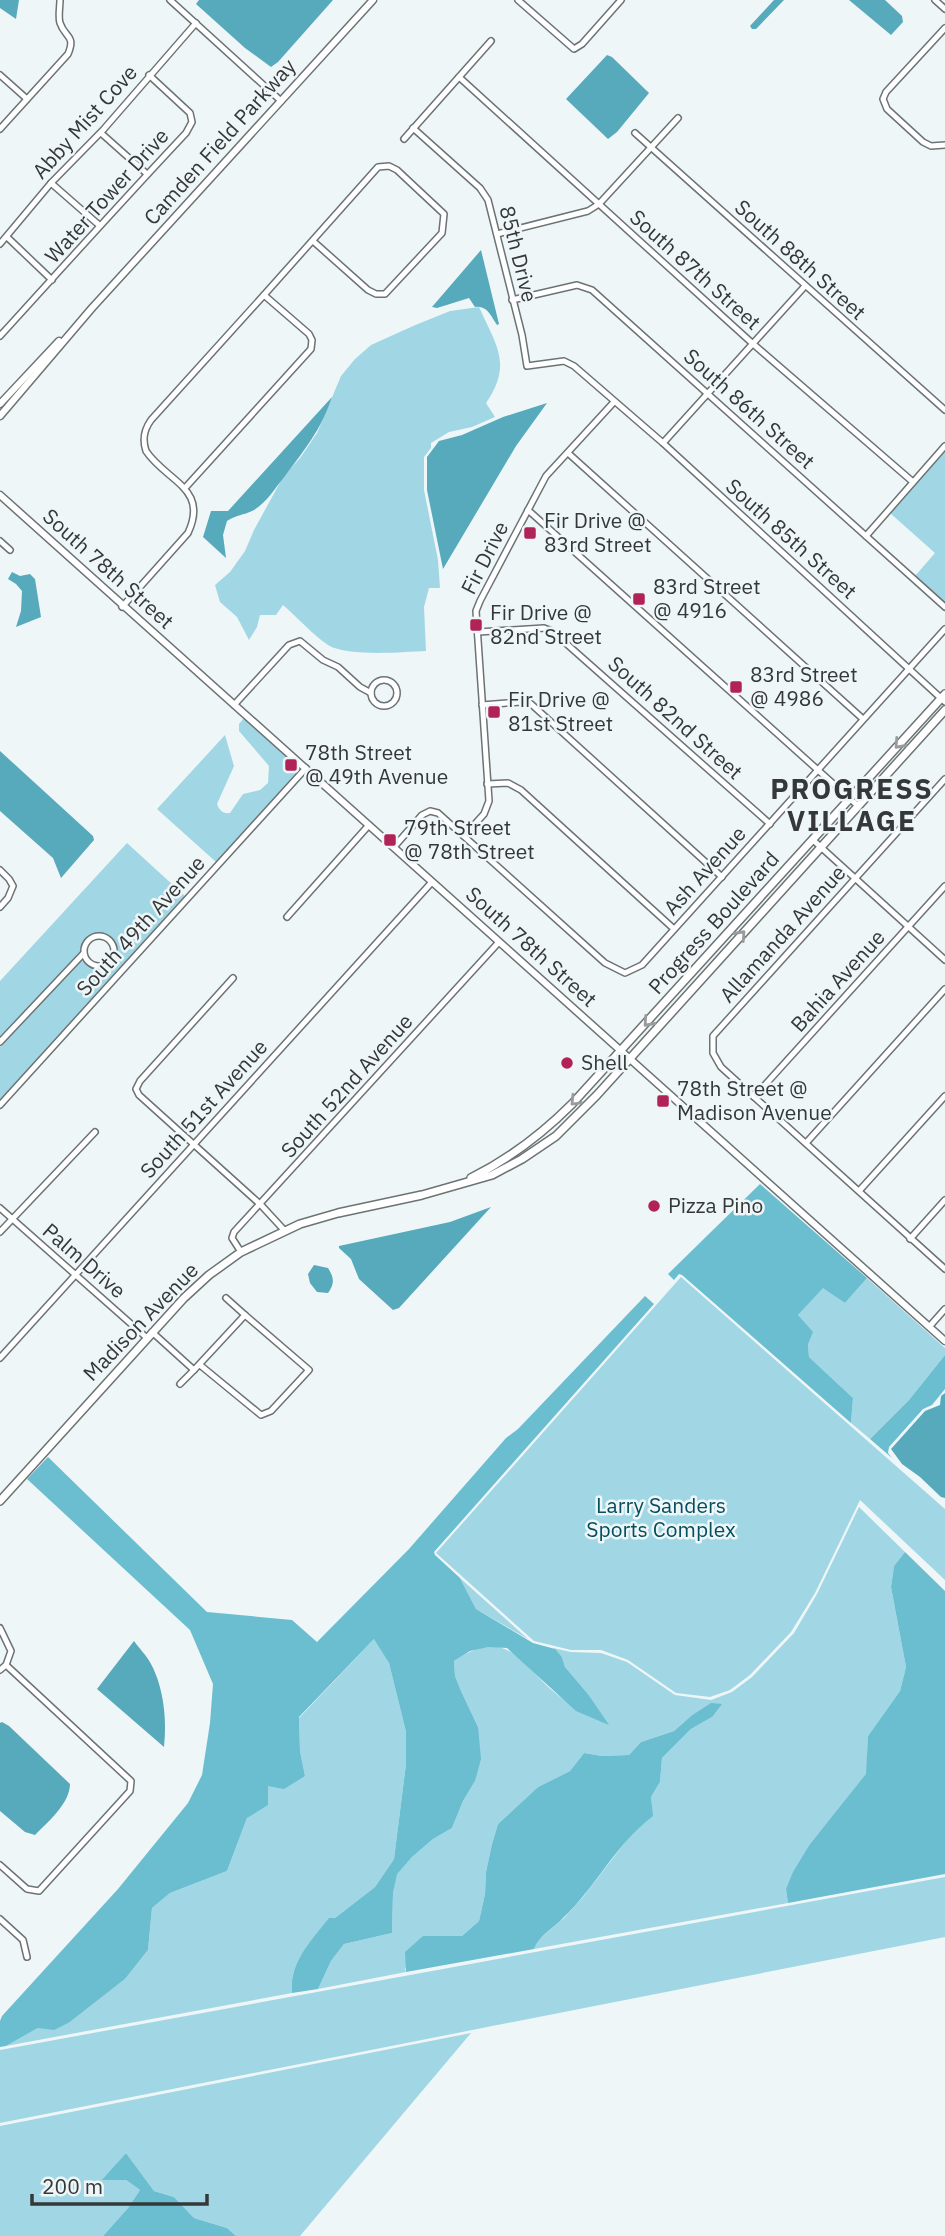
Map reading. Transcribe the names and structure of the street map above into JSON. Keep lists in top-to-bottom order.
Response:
{
  "streets": {
    "main road": ["Progress Boulevard", "Madison Avenue"],
    "street": [
      "Abby Mist Cove",
      "Camden Field Parkway",
      "Water Tower Drive",
      "85th Drive",
      "South 88th Street",
      "South 87th Street",
      "South 86th Street",
      "South 85th Street",
      "Fir Drive",
      "South 78th Street",
      "South 82nd Street",
      "Ash Avenue",
      "South 49th Avenue",
      "Allamanda Avenue",
      "Bahia Avenue",
      "South 52nd Avenue",
      "South 51st Avenue",
      "Palm Drive"
    ]
  },
  "crossings": [
    ["Abby Mist Cove", "Water Tower Drive"],
    ["85th Drive", "South 86th Street"],
    ["85th Drive", "South 85th Street"],
    ["85th Drive", "Fir Drive"],
    ["South 85th Street", "Fir Drive"],
    ["South 85th Street", "Ash Avenue"],
    ["South 85th Street", "Progress Boulevard"],
    ["Fir Drive", "South 82nd Street"],
    ["Fir Drive", "Ash Avenue"],
    ["South 78th Street", "Progress Boulevard"],
    ["South 78th Street", "South 49th Avenue"],
    ["South 78th Street", "South 52nd Avenue"],
    ["South 78th Street", "South 51st Avenue"],
    ["South 78th Street", "Madison Avenue"],
    ["South 82nd Street", "Ash Avenue"],
    ["Progress Boulevard", "Madison Avenue"],
    ["Allamanda Avenue", "Bahia Avenue"],
    ["South 52nd Avenue", "Madison Avenue"],
    ["South 51st Avenue", "Palm Drive"],
    ["Palm Drive", "Madison Avenue"]
  ],
  "districts": ["PROGRESS VILLAGE"],
  "parks": ["Larry Sanders Sports Complex"],
  "places": {
    "transit": [
      "Fir Drive @ 83rd Street",
      "83rd Street @ 4916",
      "Fir Drive @ 82nd Street",
      "83rd Street @ 4986",
      "Fir Drive @ 81st Street",
      "78th Street @ 49th Avenue",
      "79th Street @ 78th Street",
      "78th Street @ Madison Avenue"
    ],
    "other": ["Shell", "Pizza Pino"]
  },
  "scale_bar": "200 m"
}
